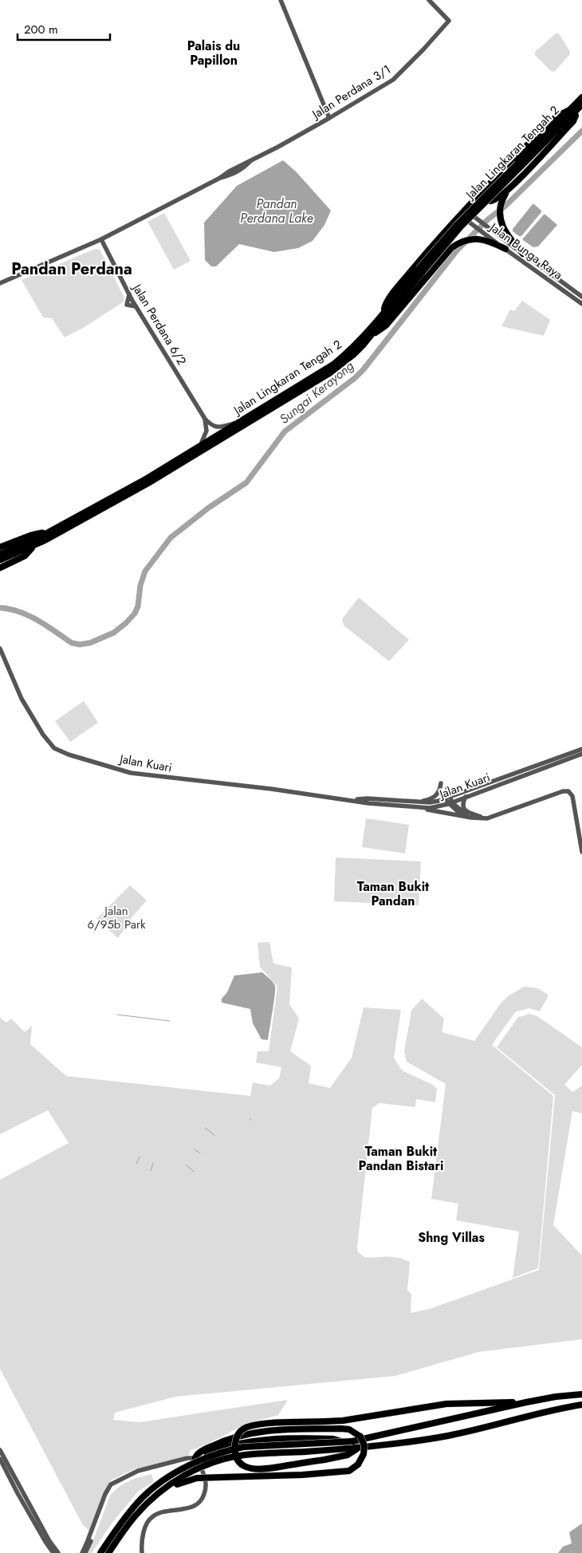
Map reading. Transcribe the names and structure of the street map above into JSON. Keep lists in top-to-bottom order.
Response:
{
  "streets": {
    "highway": ["Jalan Lingkaran Tengah 2"],
    "street": [
      "Jalan Perdana 3/1",
      "Jalan Bunga Raya",
      "Jalan Perdana 6/2",
      "Jalan Kuari"
    ]
  },
  "crossings": [
    ["Jalan Perdana 3/1", "Jalan Perdana 6/2"]
  ],
  "districts": [
    "Palais du Papillon",
    "Pandan Perdana",
    "Taman Bukit Pandan",
    "Taman Bukit Pandan Bistari",
    "Shng Villas"
  ],
  "water": ["Pandan Perdana Lake", "Sungai Kerayong"],
  "parks": ["Jalan 6/95b Park"],
  "scale_bar": "200 m"
}
